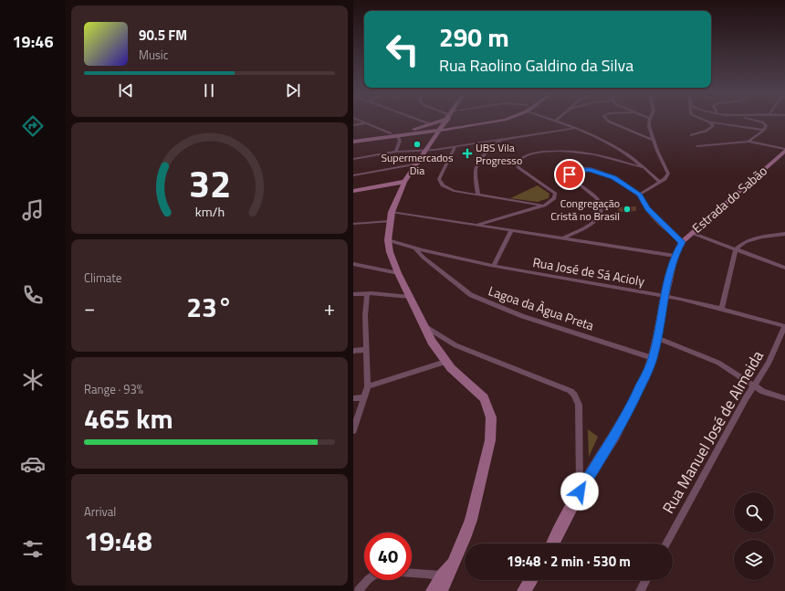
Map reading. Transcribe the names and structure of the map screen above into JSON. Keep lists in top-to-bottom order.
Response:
{
  "streets": {
    "main road": ["Estrada do Sabão"],
    "street": ["Rua José de Sá Acioly", "Lagoa da Àgua Preta", "Rua Manuel José de Almeida"]
  },
  "crossings": [
    ["Estrada do Sabão", "Rua José de Sá Acioly"],
    ["Estrada do Sabão", "Lagoa da Àgua Preta"],
    ["Rua José de Sá Acioly", "Lagoa da Àgua Preta"],
    ["Rua José de Sá Acioly", "Rua Manuel José de Almeida"]
  ],
  "places": {
    "other": ["Supermercados Dia", "Congregação Cristã no Brasil"],
    "health": ["UBS Vila Progresso"]
  },
  "page": {
    "tabs": "19:46",
    "turn": ["290 m", "Rua Raolino Galdino da Silva"],
    "song": ["90.5 FM", "Music"],
    "tile": [
      "Climate",
      ["Range · 93%", "465 km"],
      ["Arrival", "19:48"]
    ],
    "heat": ["−", "23°", "+"],
    "limit": "40",
    "trip": "19:48 · 2 min · 530 m",
    "gauge": ["32", "km/h"]
  }
}
